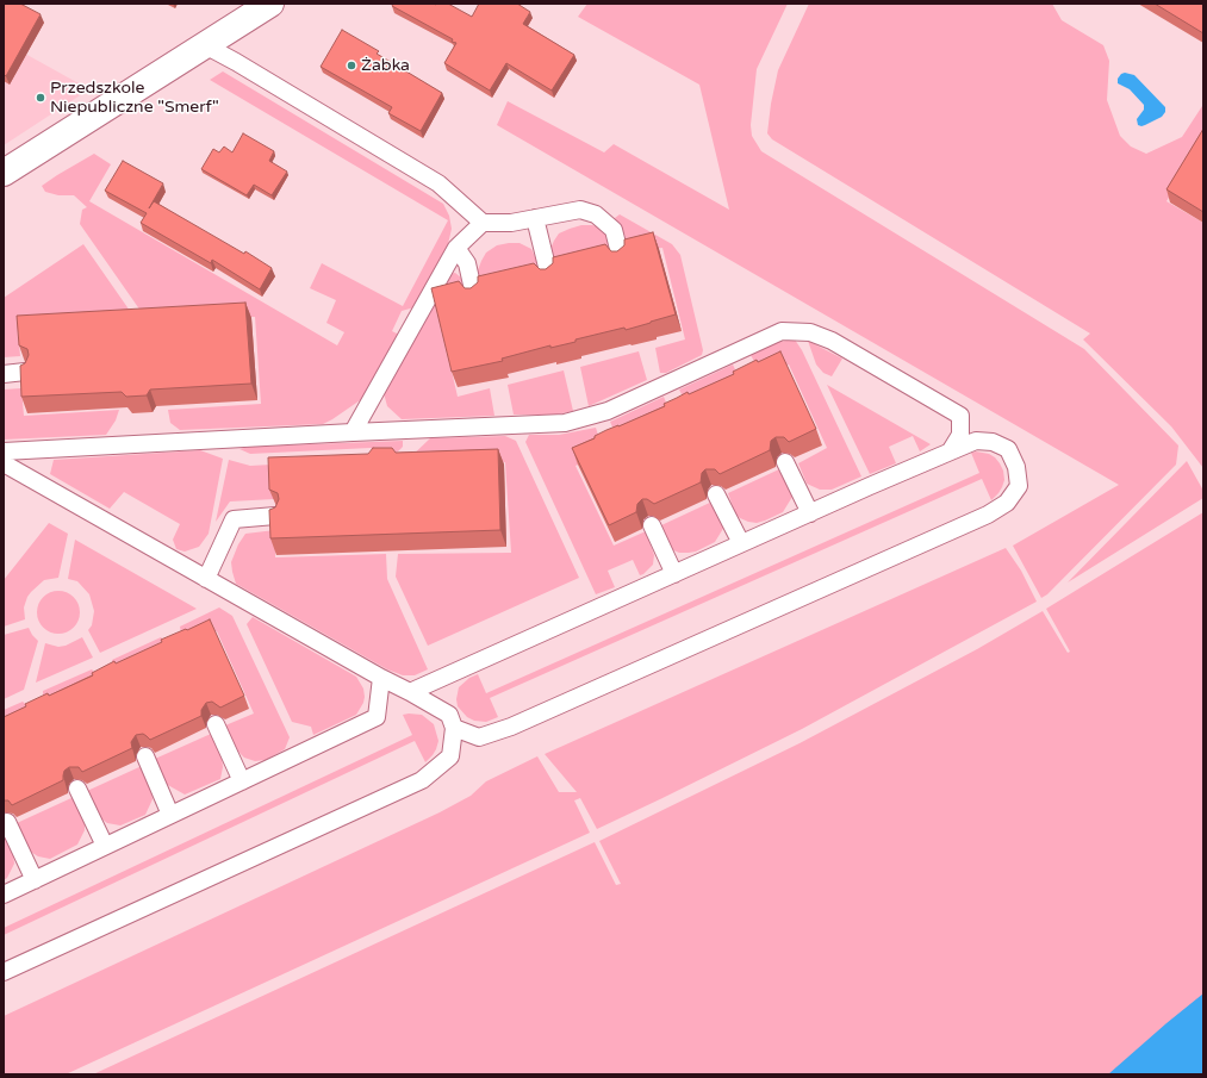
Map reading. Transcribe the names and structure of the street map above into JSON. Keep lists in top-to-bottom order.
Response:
{
  "places": ["Żabka", "Przedszkole Niepubliczne \"Smerf\""]
}
